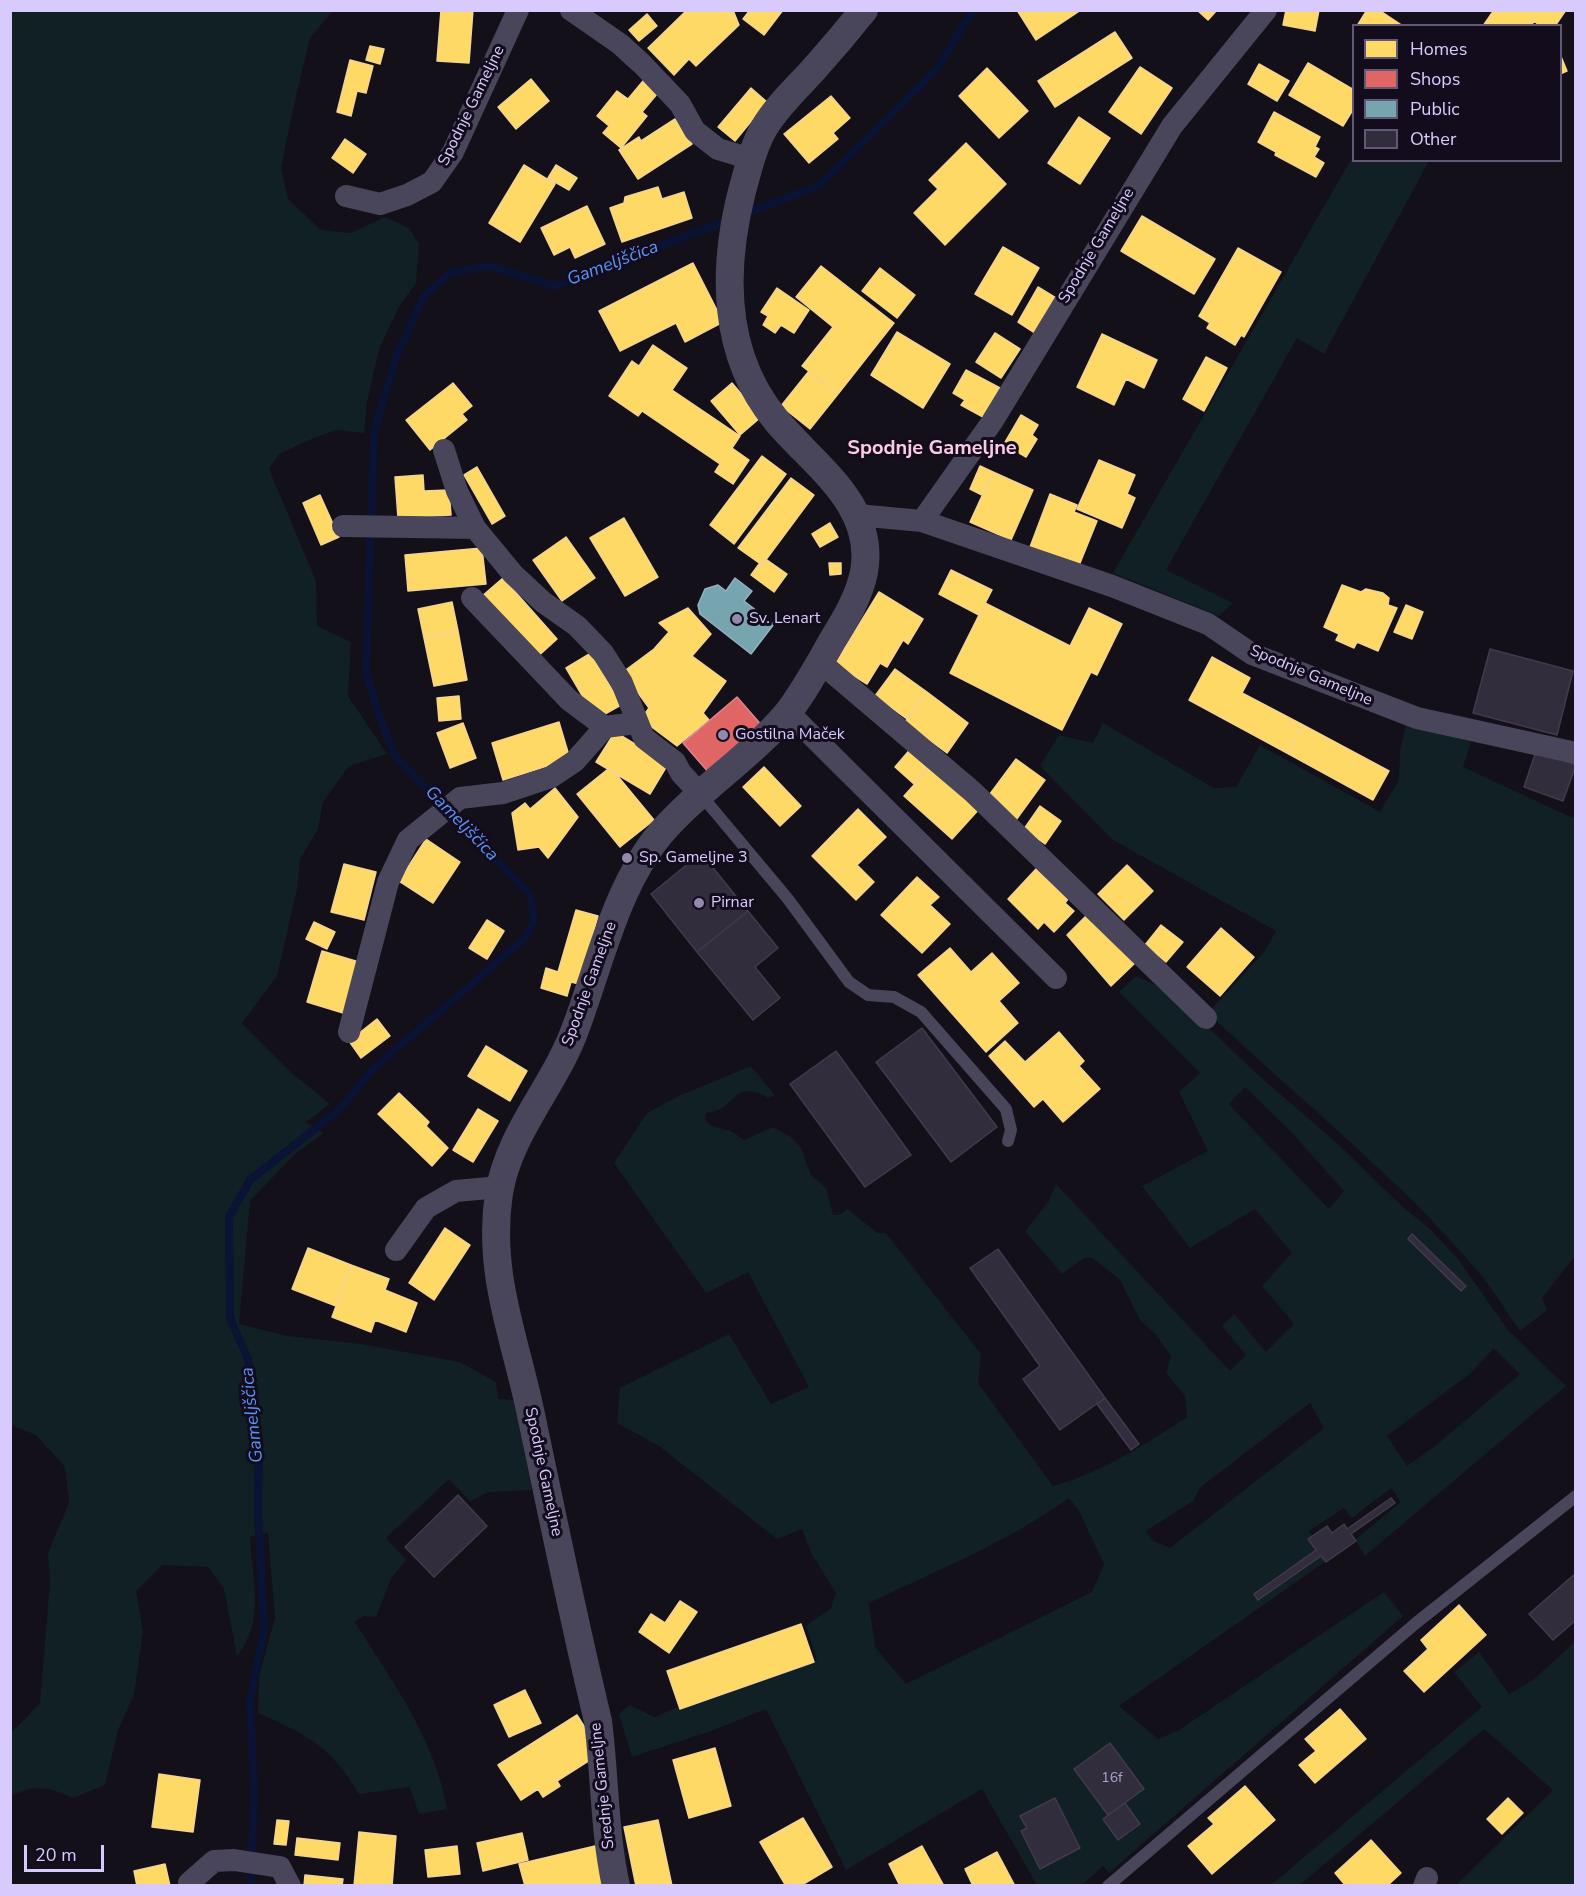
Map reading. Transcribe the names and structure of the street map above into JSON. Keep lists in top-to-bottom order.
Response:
{
  "streets": {
    "street": ["Spodnje Gameljne", "Srednje Gameljne"]
  },
  "crossings": [
    ["Spodnje Gameljne", "Srednje Gameljne"]
  ],
  "districts": ["Spodnje Gameljne"],
  "water": ["Gameljščica"],
  "places": [
    "Sv. Lenart",
    "Gostilna Maček",
    "Sp. Gameljne 3",
    "Pirnar"
  ],
  "house_numbers": ["16f"],
  "legend": [
    "Homes",
    "Shops",
    "Public",
    "Other"
  ],
  "scale_bar": "20 m"
}
